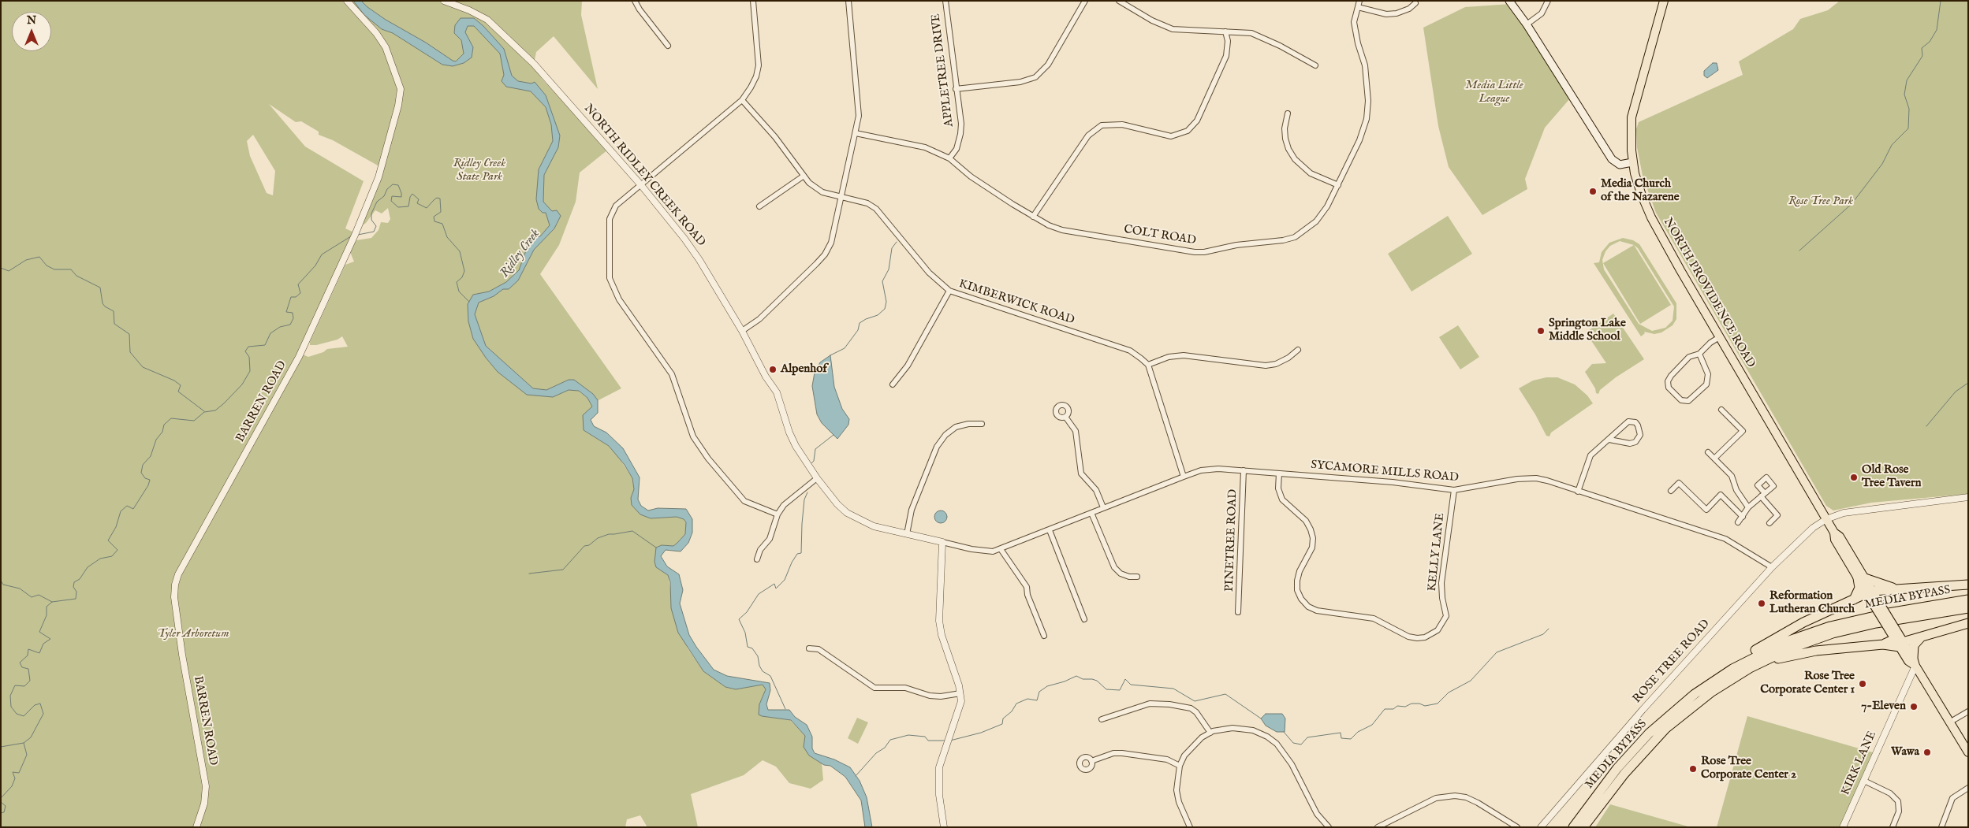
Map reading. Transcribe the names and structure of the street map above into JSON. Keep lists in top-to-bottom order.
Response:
{
  "streets": {
    "highway": ["MEDIA BYPASS"],
    "main road": ["NORTH PROVIDENCE ROAD"],
    "street": [
      "APPLETREE DRIVE",
      "NORTH RIDLEY CREEK ROAD",
      "COLT ROAD",
      "KIMBERWICK ROAD",
      "BARREN ROAD",
      "SYCAMORE MILLS ROAD",
      "PINETREE ROAD",
      "KELLY LANE",
      "ROSE TREE ROAD",
      "KIRK LANE"
    ]
  },
  "crossings": [
    ["APPLETREE DRIVE", "COLT ROAD"],
    ["NORTH RIDLEY CREEK ROAD", "SYCAMORE MILLS ROAD"],
    ["NORTH PROVIDENCE ROAD", "ROSE TREE ROAD"],
    ["NORTH PROVIDENCE ROAD", "KIRK LANE"],
    ["SYCAMORE MILLS ROAD", "PINETREE ROAD"],
    ["SYCAMORE MILLS ROAD", "KELLY LANE"],
    ["SYCAMORE MILLS ROAD", "ROSE TREE ROAD"]
  ],
  "water": ["Ridley Creek"],
  "parks": [
    "Media Little League",
    "Ridley Creek State Park",
    "Rose Tree Park",
    "Tyler Arboretum"
  ],
  "places": [
    "Media Church of the Nazarene",
    "Springton Lake Middle School",
    "Alpenhof",
    "Old Rose Tree Tavern",
    "Reformation Lutheran Church",
    "Rose Tree Corporate Center 1",
    "7-Eleven",
    "Wawa",
    "Rose Tree Corporate Center 2"
  ],
  "north": "top"
}
